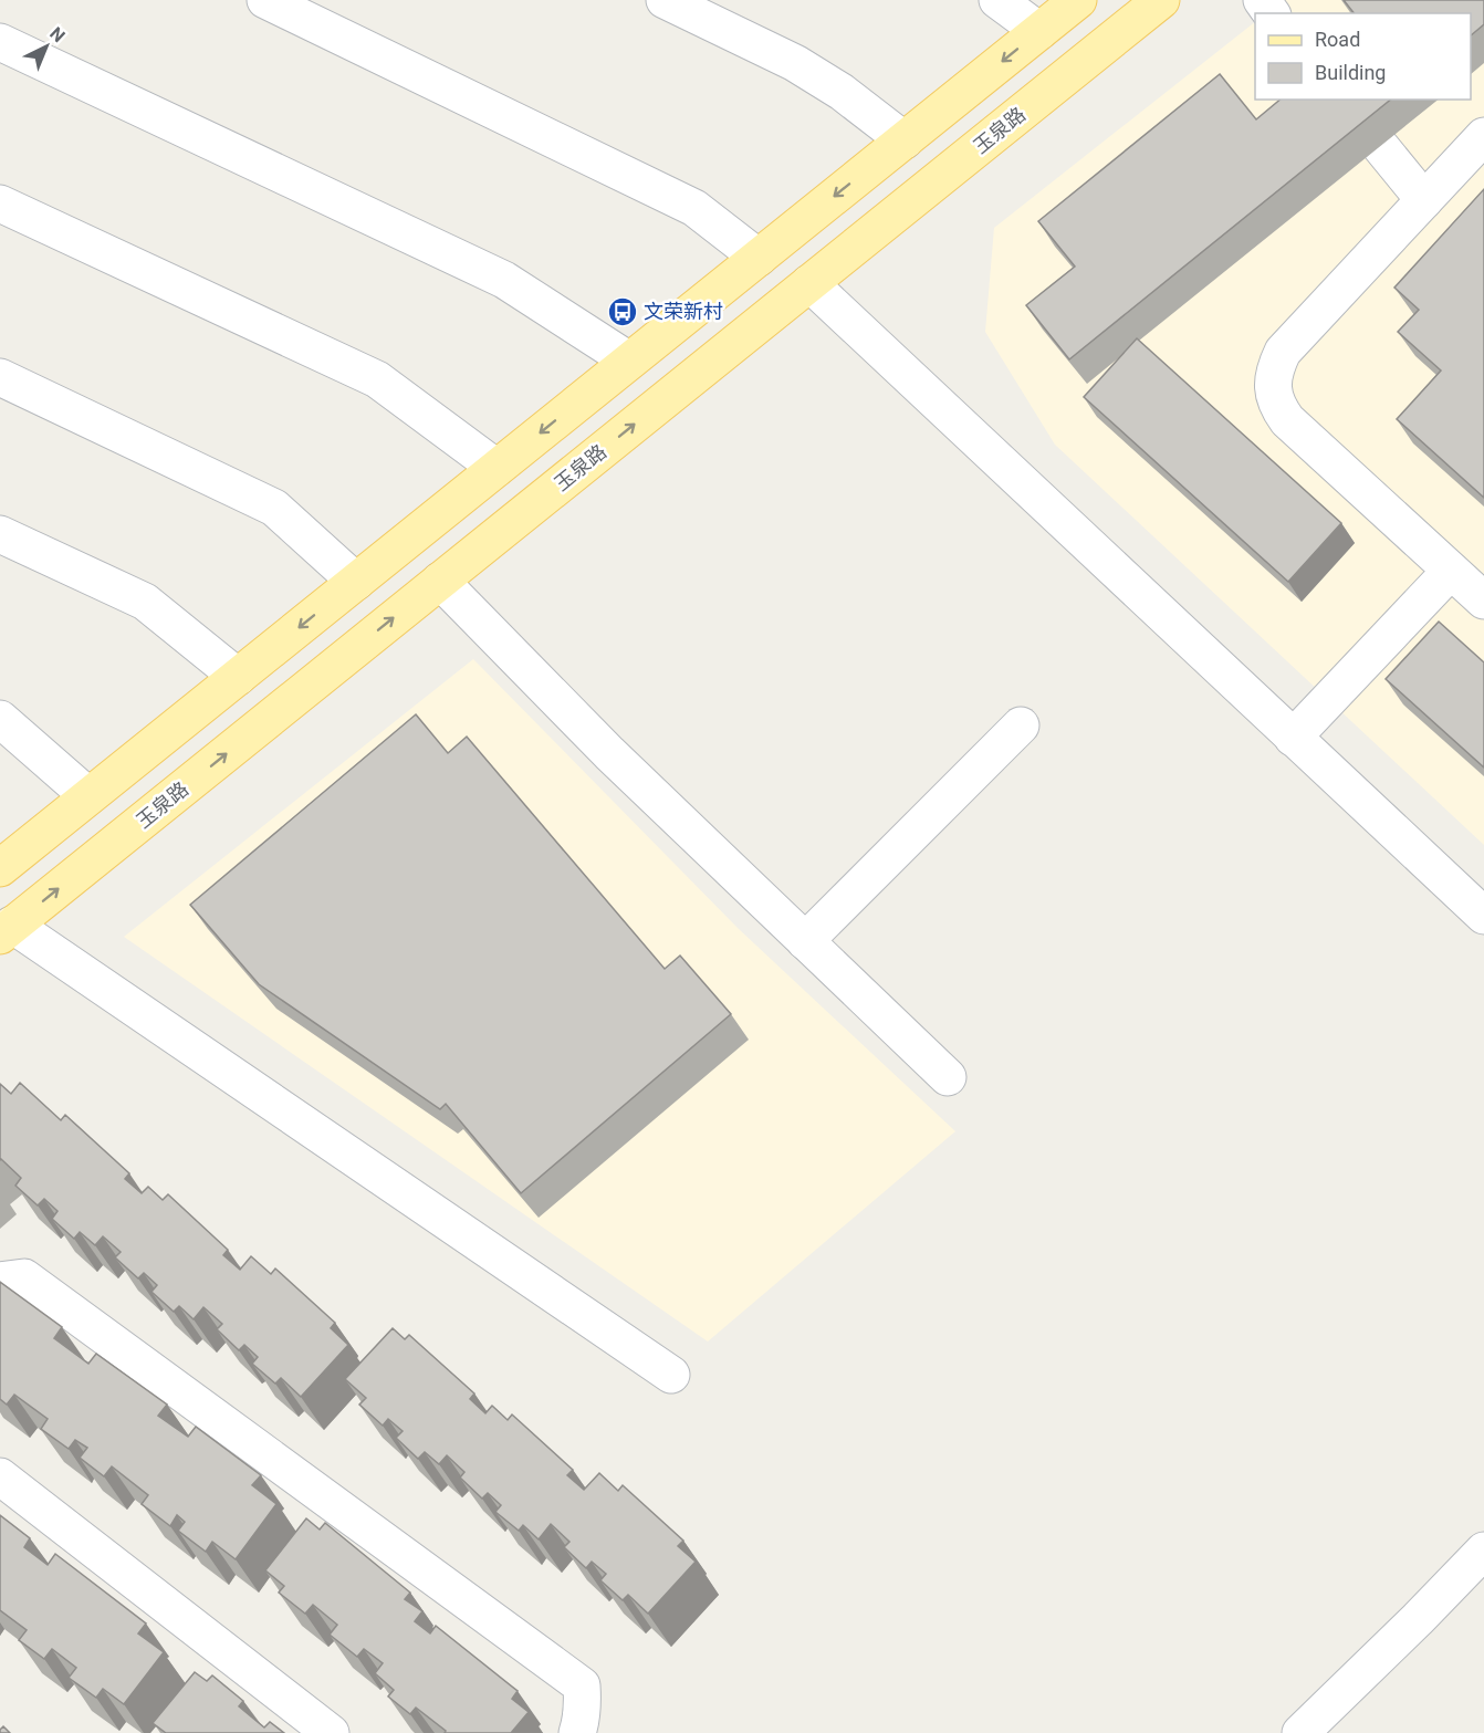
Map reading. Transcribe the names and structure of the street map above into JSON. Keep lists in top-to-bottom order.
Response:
{
  "streets": {
    "main road": ["玉泉路"]
  },
  "places": {
    "bus stop": ["文荣新村"]
  },
  "legend": ["Road", "Building"],
  "north": "top right"
}
